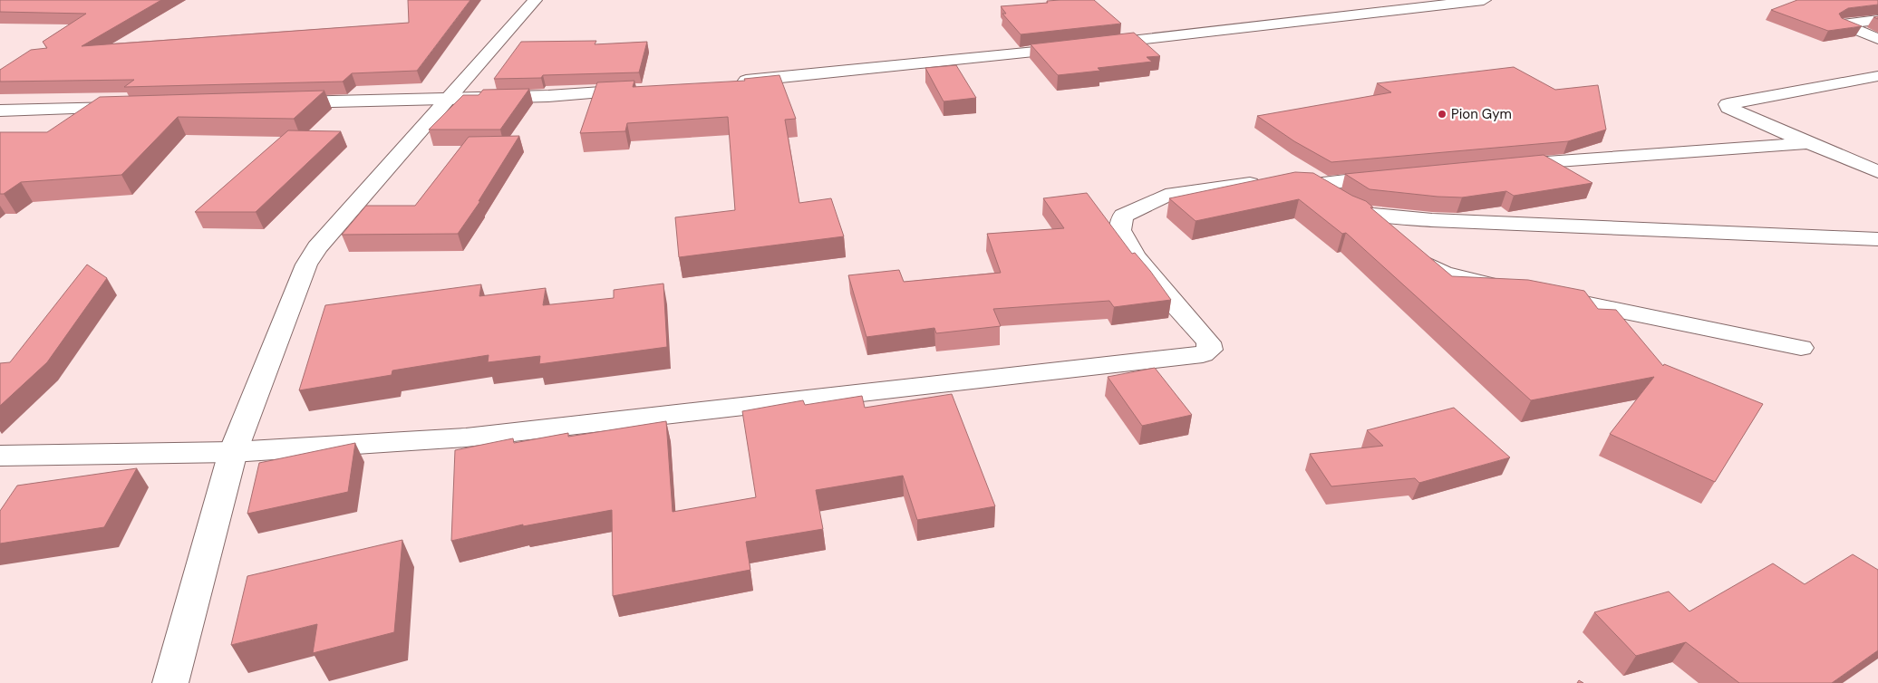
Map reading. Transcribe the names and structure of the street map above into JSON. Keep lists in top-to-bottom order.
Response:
{
  "places": ["Pion Gym"]
}
